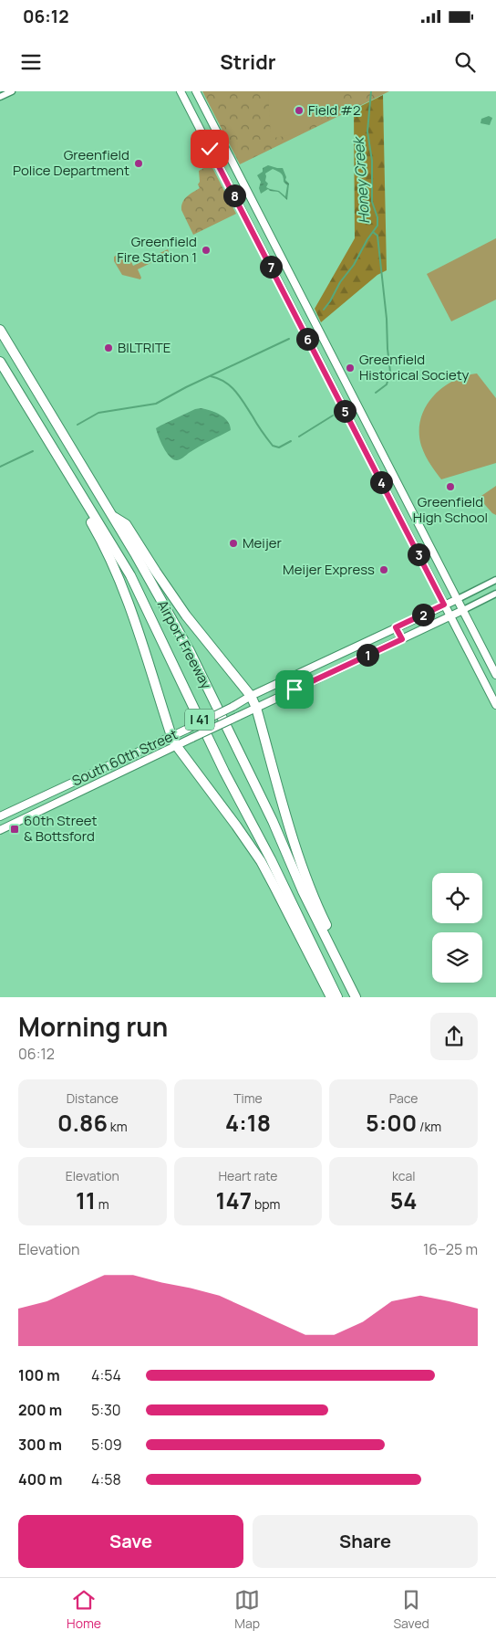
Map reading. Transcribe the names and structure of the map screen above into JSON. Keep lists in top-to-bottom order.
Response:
{
  "streets": {
    "highway": ["Airport Freeway", "I 41"],
    "main road": ["South 60th Street"]
  },
  "water": ["Honey Creek"],
  "places": {
    "other": [
      "Field #2",
      "Greenfield Police Department",
      "Greenfield Fire Station 1",
      "BILTRITE",
      "Greenfield Historical Society",
      "Greenfield High School",
      "Meijer",
      "Meijer Express"
    ],
    "transit": ["60th Street & Bottsford"]
  },
  "page": {
    "status": "06:12",
    "header": "Stridr",
    "pins": [
      "8",
      "7",
      "6",
      "5",
      "4",
      "3",
      "2",
      "1"
    ],
    "heading": ["Morning run", "06:12"],
    "stats": [
      ["Distance", "0.86 km"],
      ["Time", "4:18"],
      ["Pace", "5:00 /km"],
      ["Elevation", "11 m"],
      ["Heart rate", "147 bpm"],
      ["kcal", "54"]
    ],
    "chart": ["Elevation", "16–25 m"],
    "list": [
      {
        "name": "100 m",
        "note": "4:54"
      },
      {
        "name": "200 m",
        "note": "5:30"
      },
      {
        "name": "300 m",
        "note": "5:09"
      },
      {
        "name": "400 m",
        "note": "4:58"
      }
    ],
    "buttons": ["Save", "Share"],
    "tabs": ["Home", "Map", "Saved"]
  }
}
